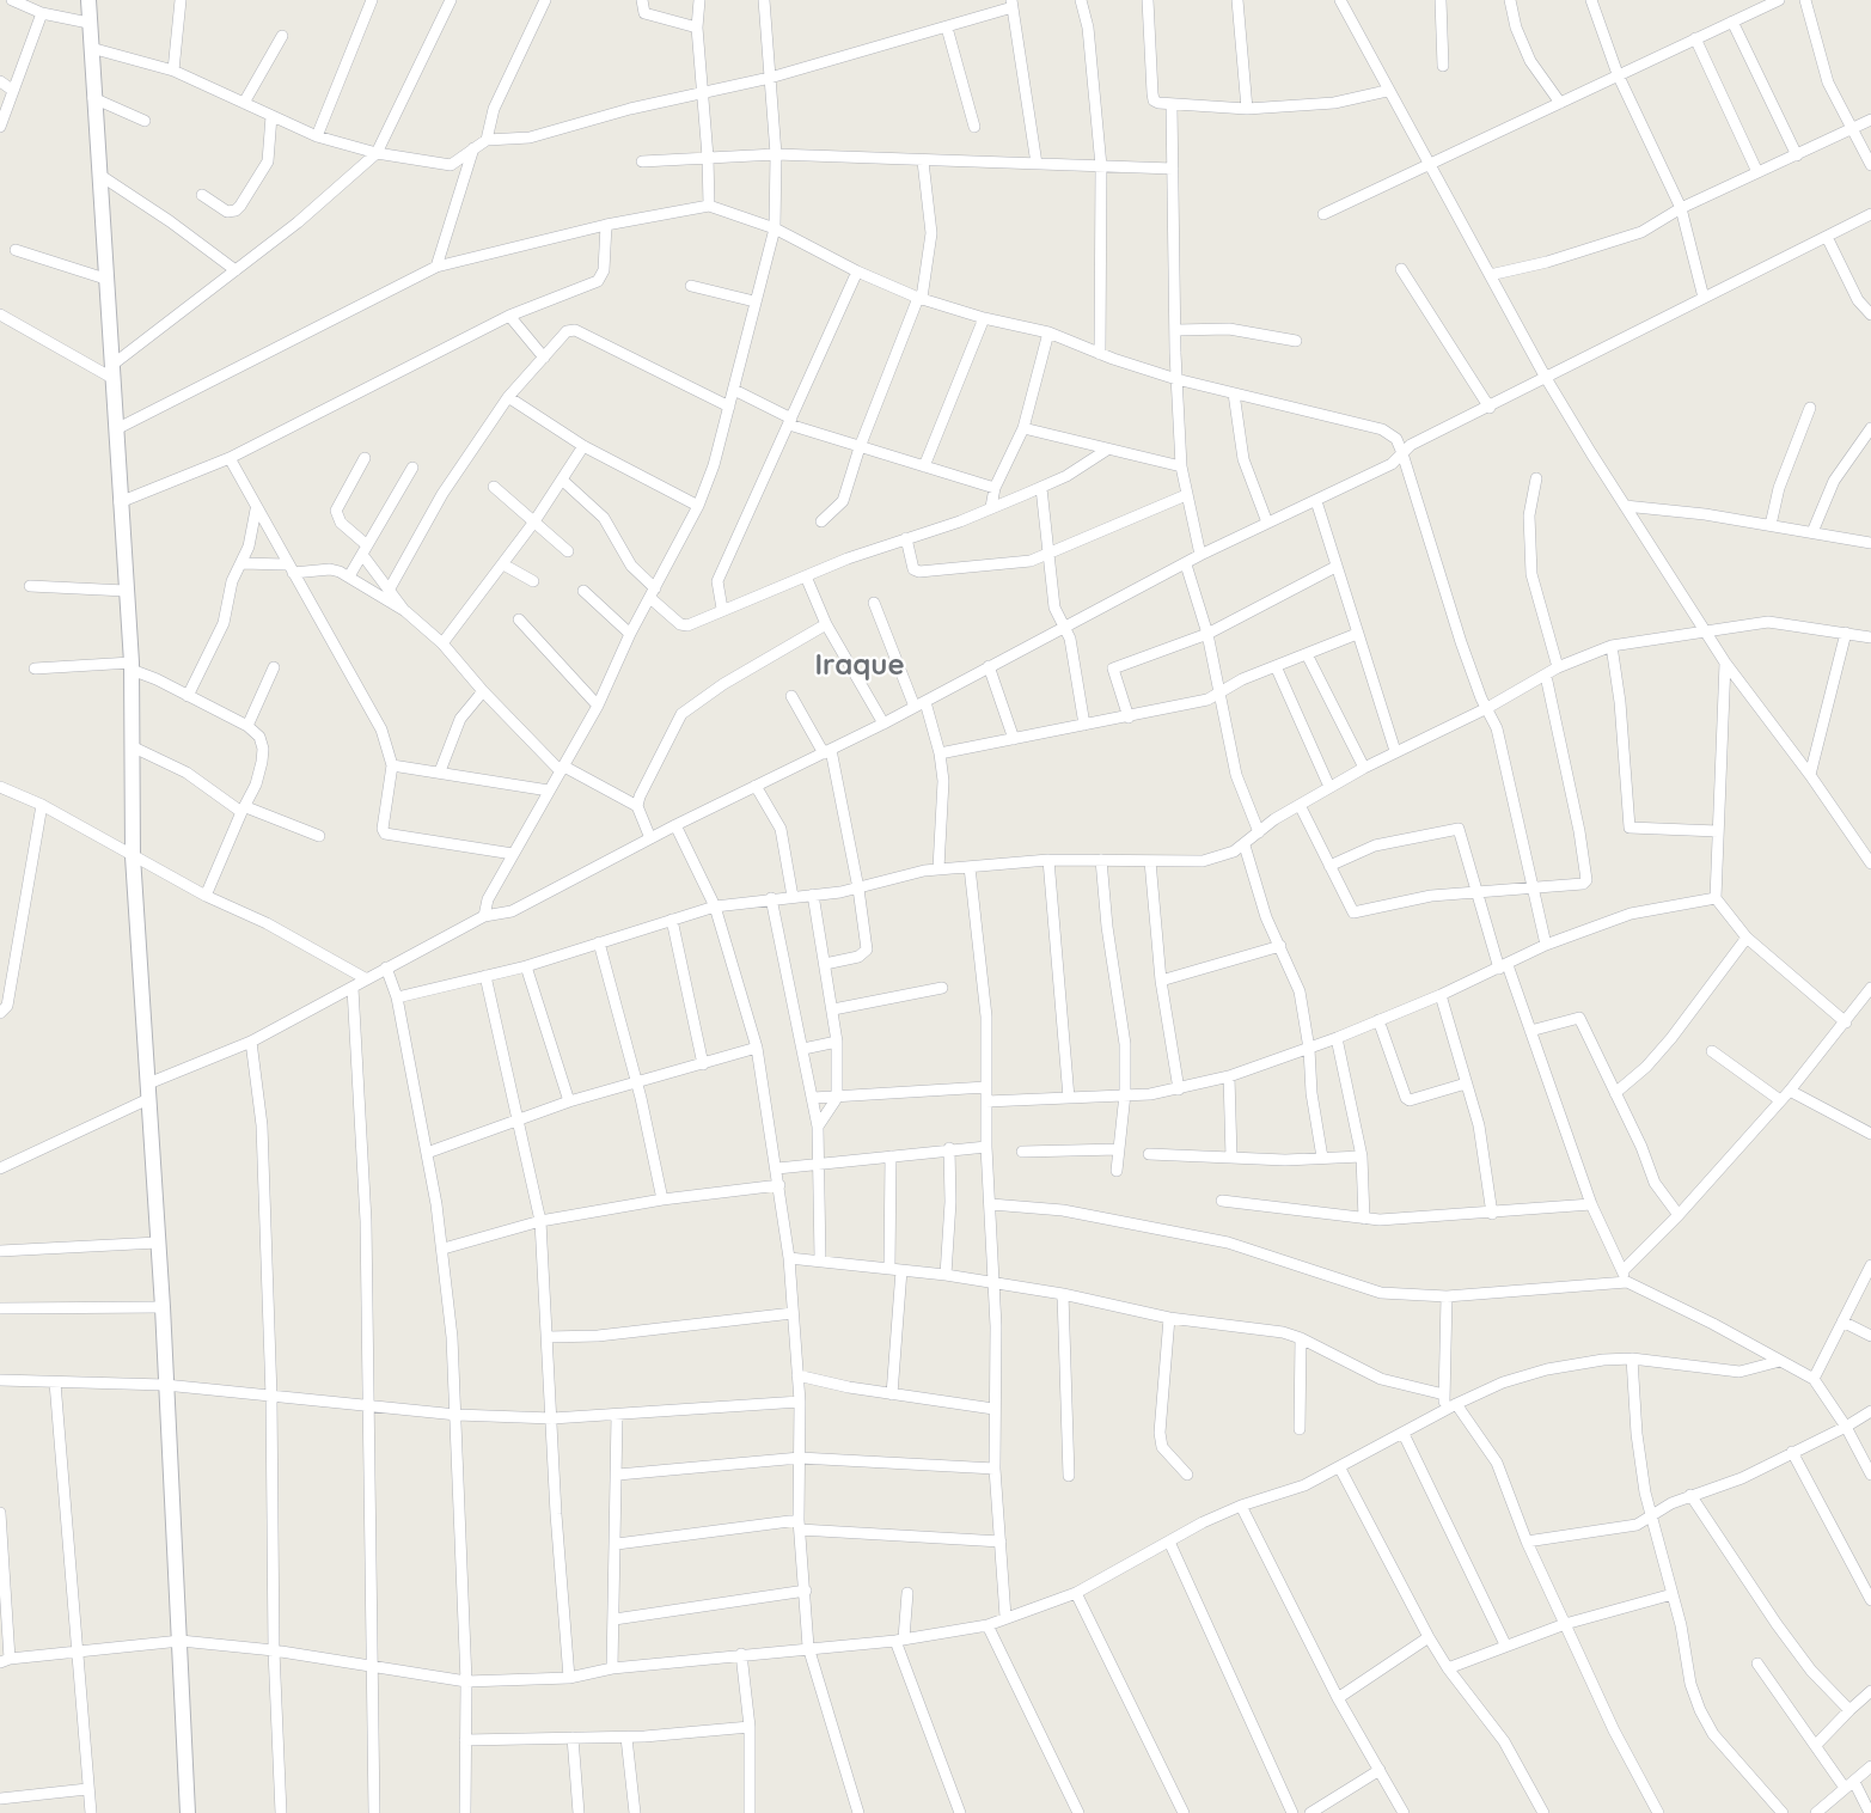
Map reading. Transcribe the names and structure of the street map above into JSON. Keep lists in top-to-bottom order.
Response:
{
  "districts": ["Iraque"]
}
